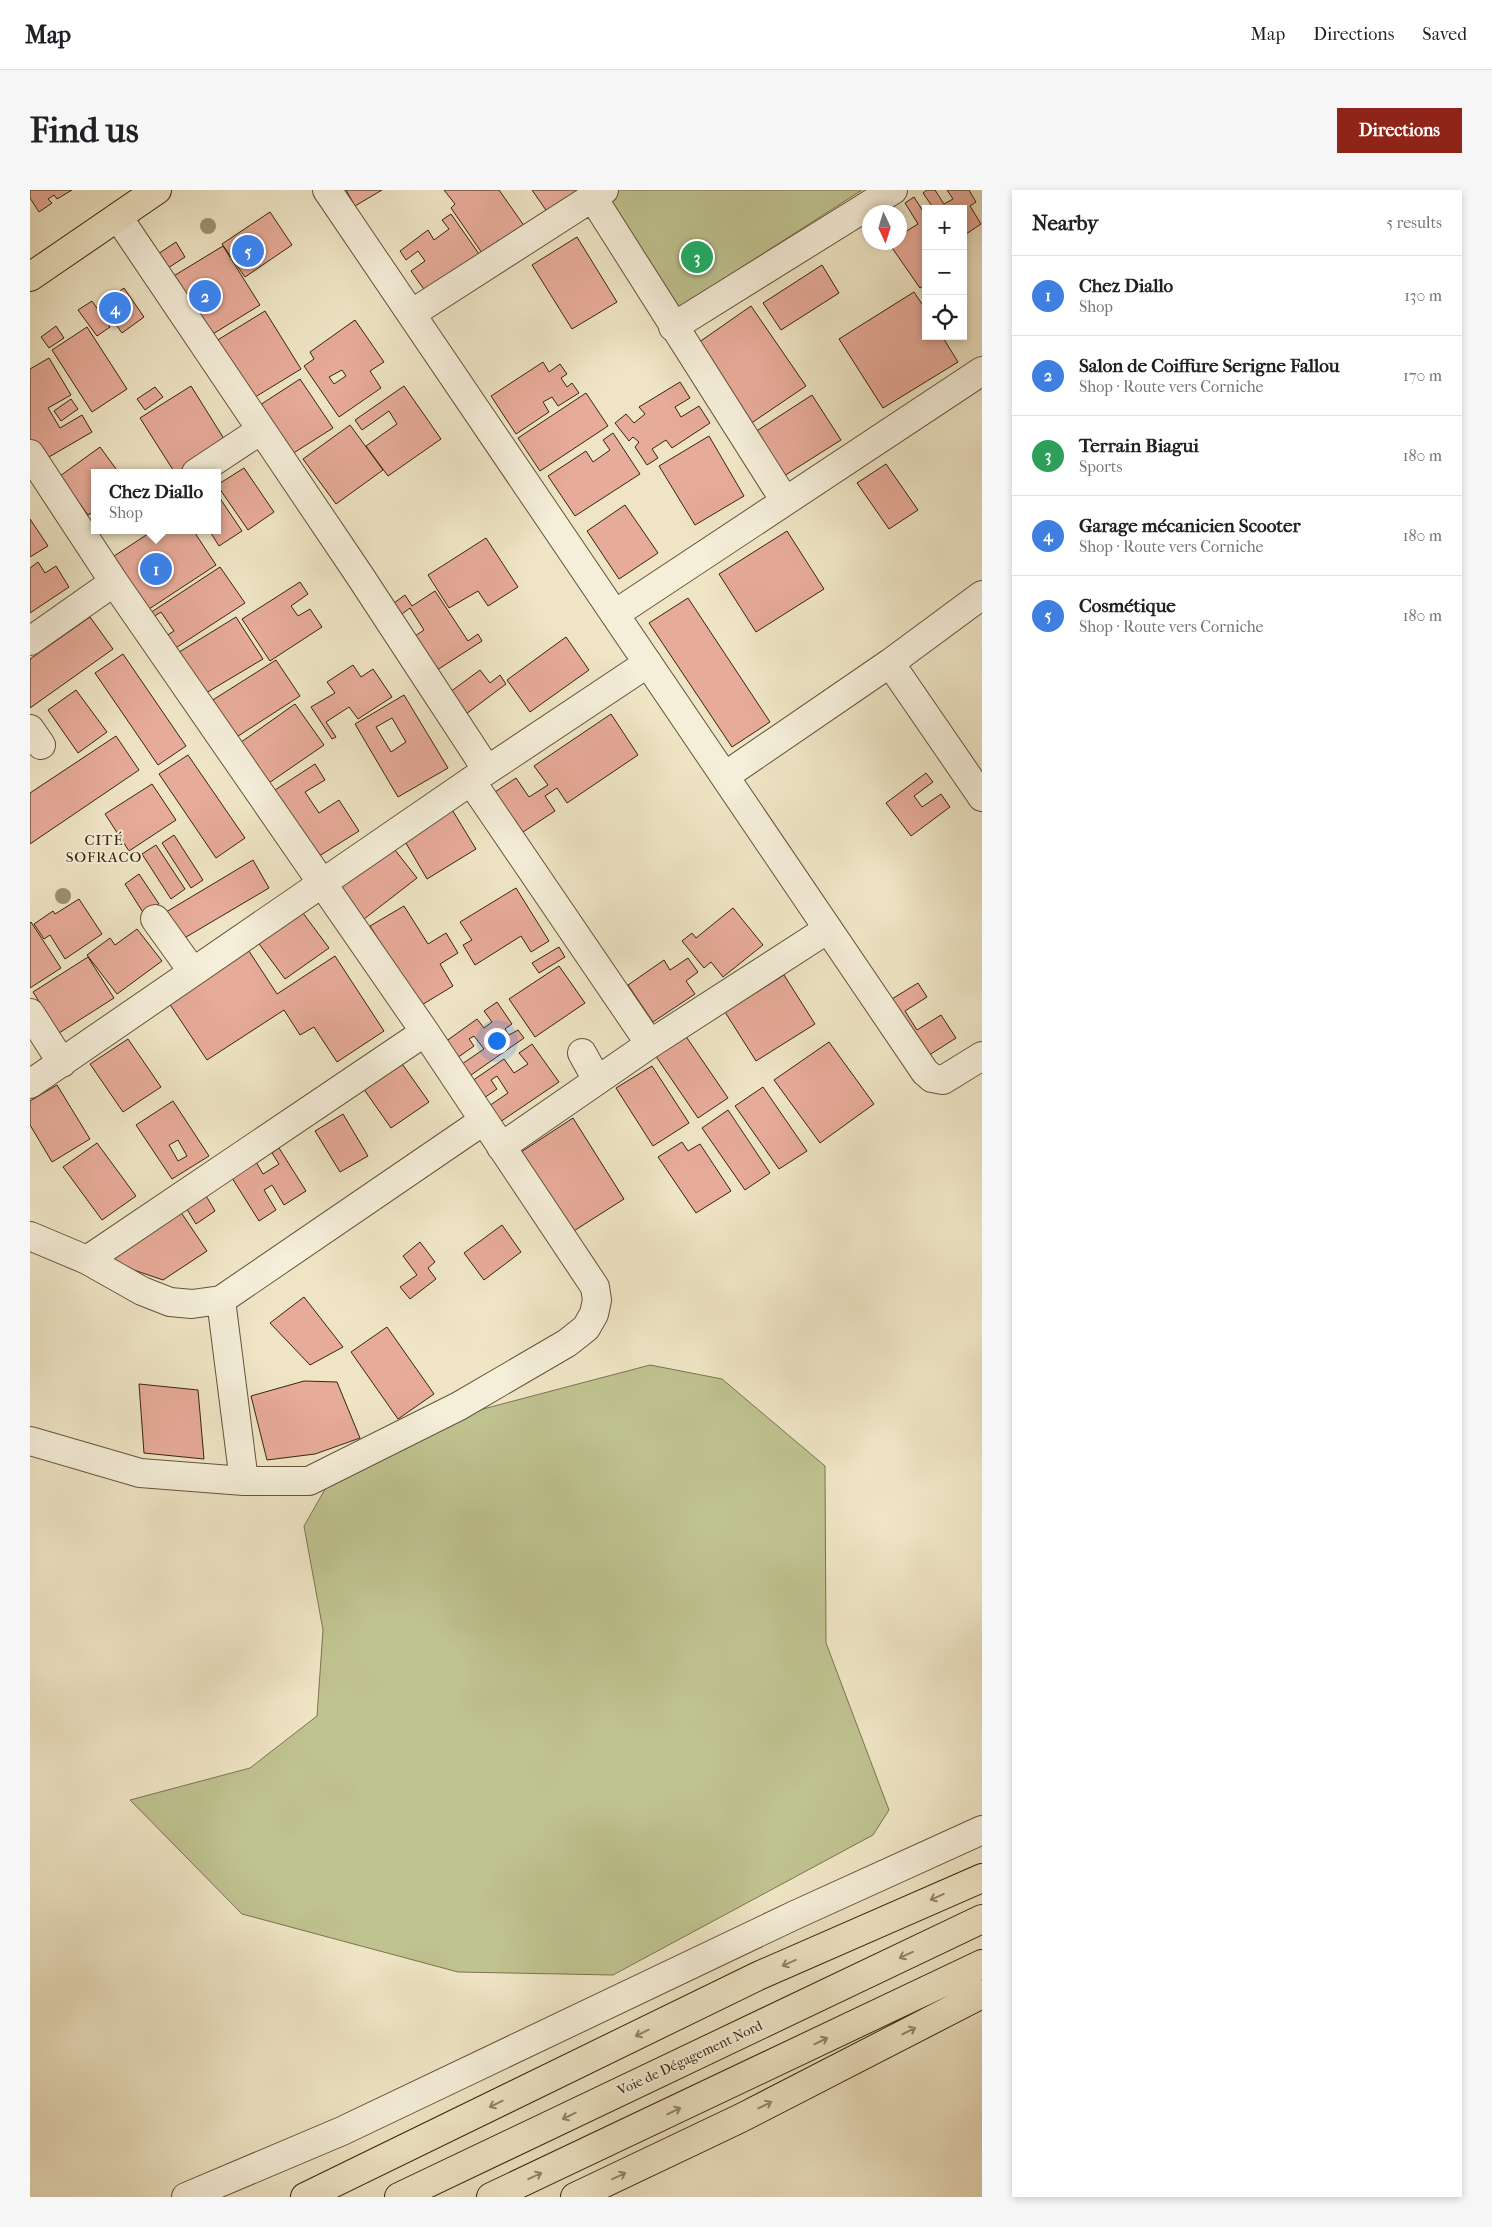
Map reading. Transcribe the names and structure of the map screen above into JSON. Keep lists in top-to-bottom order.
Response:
{
  "streets": {
    "main road": ["Voie de Dégagement Nord"]
  },
  "districts": ["CITÉ SOFRACO"],
  "north": "bottom",
  "page": {
    "header": "Map",
    "nav": ["Map", "Directions", "Saved"],
    "buttons": "Directions",
    "title": "Find us",
    "heading": ["Nearby", "5 results"],
    "map_buttons": ["+", "−"],
    "pins": [
      "5",
      "3",
      "2",
      "4",
      "1"
    ],
    "list": [
      {
        "mark": "1",
        "name": "Chez Diallo",
        "note": "Shop",
        "value": "130 m"
      },
      {
        "mark": "2",
        "name": "Salon de Coiffure Serigne Fallou",
        "note": "Shop · Route vers Corniche",
        "value": "170 m"
      },
      {
        "mark": "3",
        "name": "Terrain Biagui",
        "note": "Sports",
        "value": "180 m"
      },
      {
        "mark": "4",
        "name": "Garage mécanicien Scooter",
        "note": "Shop · Route vers Corniche",
        "value": "180 m"
      },
      {
        "mark": "5",
        "name": "Cosmétique",
        "note": "Shop · Route vers Corniche",
        "value": "180 m"
      }
    ],
    "popup": ["Chez Diallo", "Shop"]
  }
}
